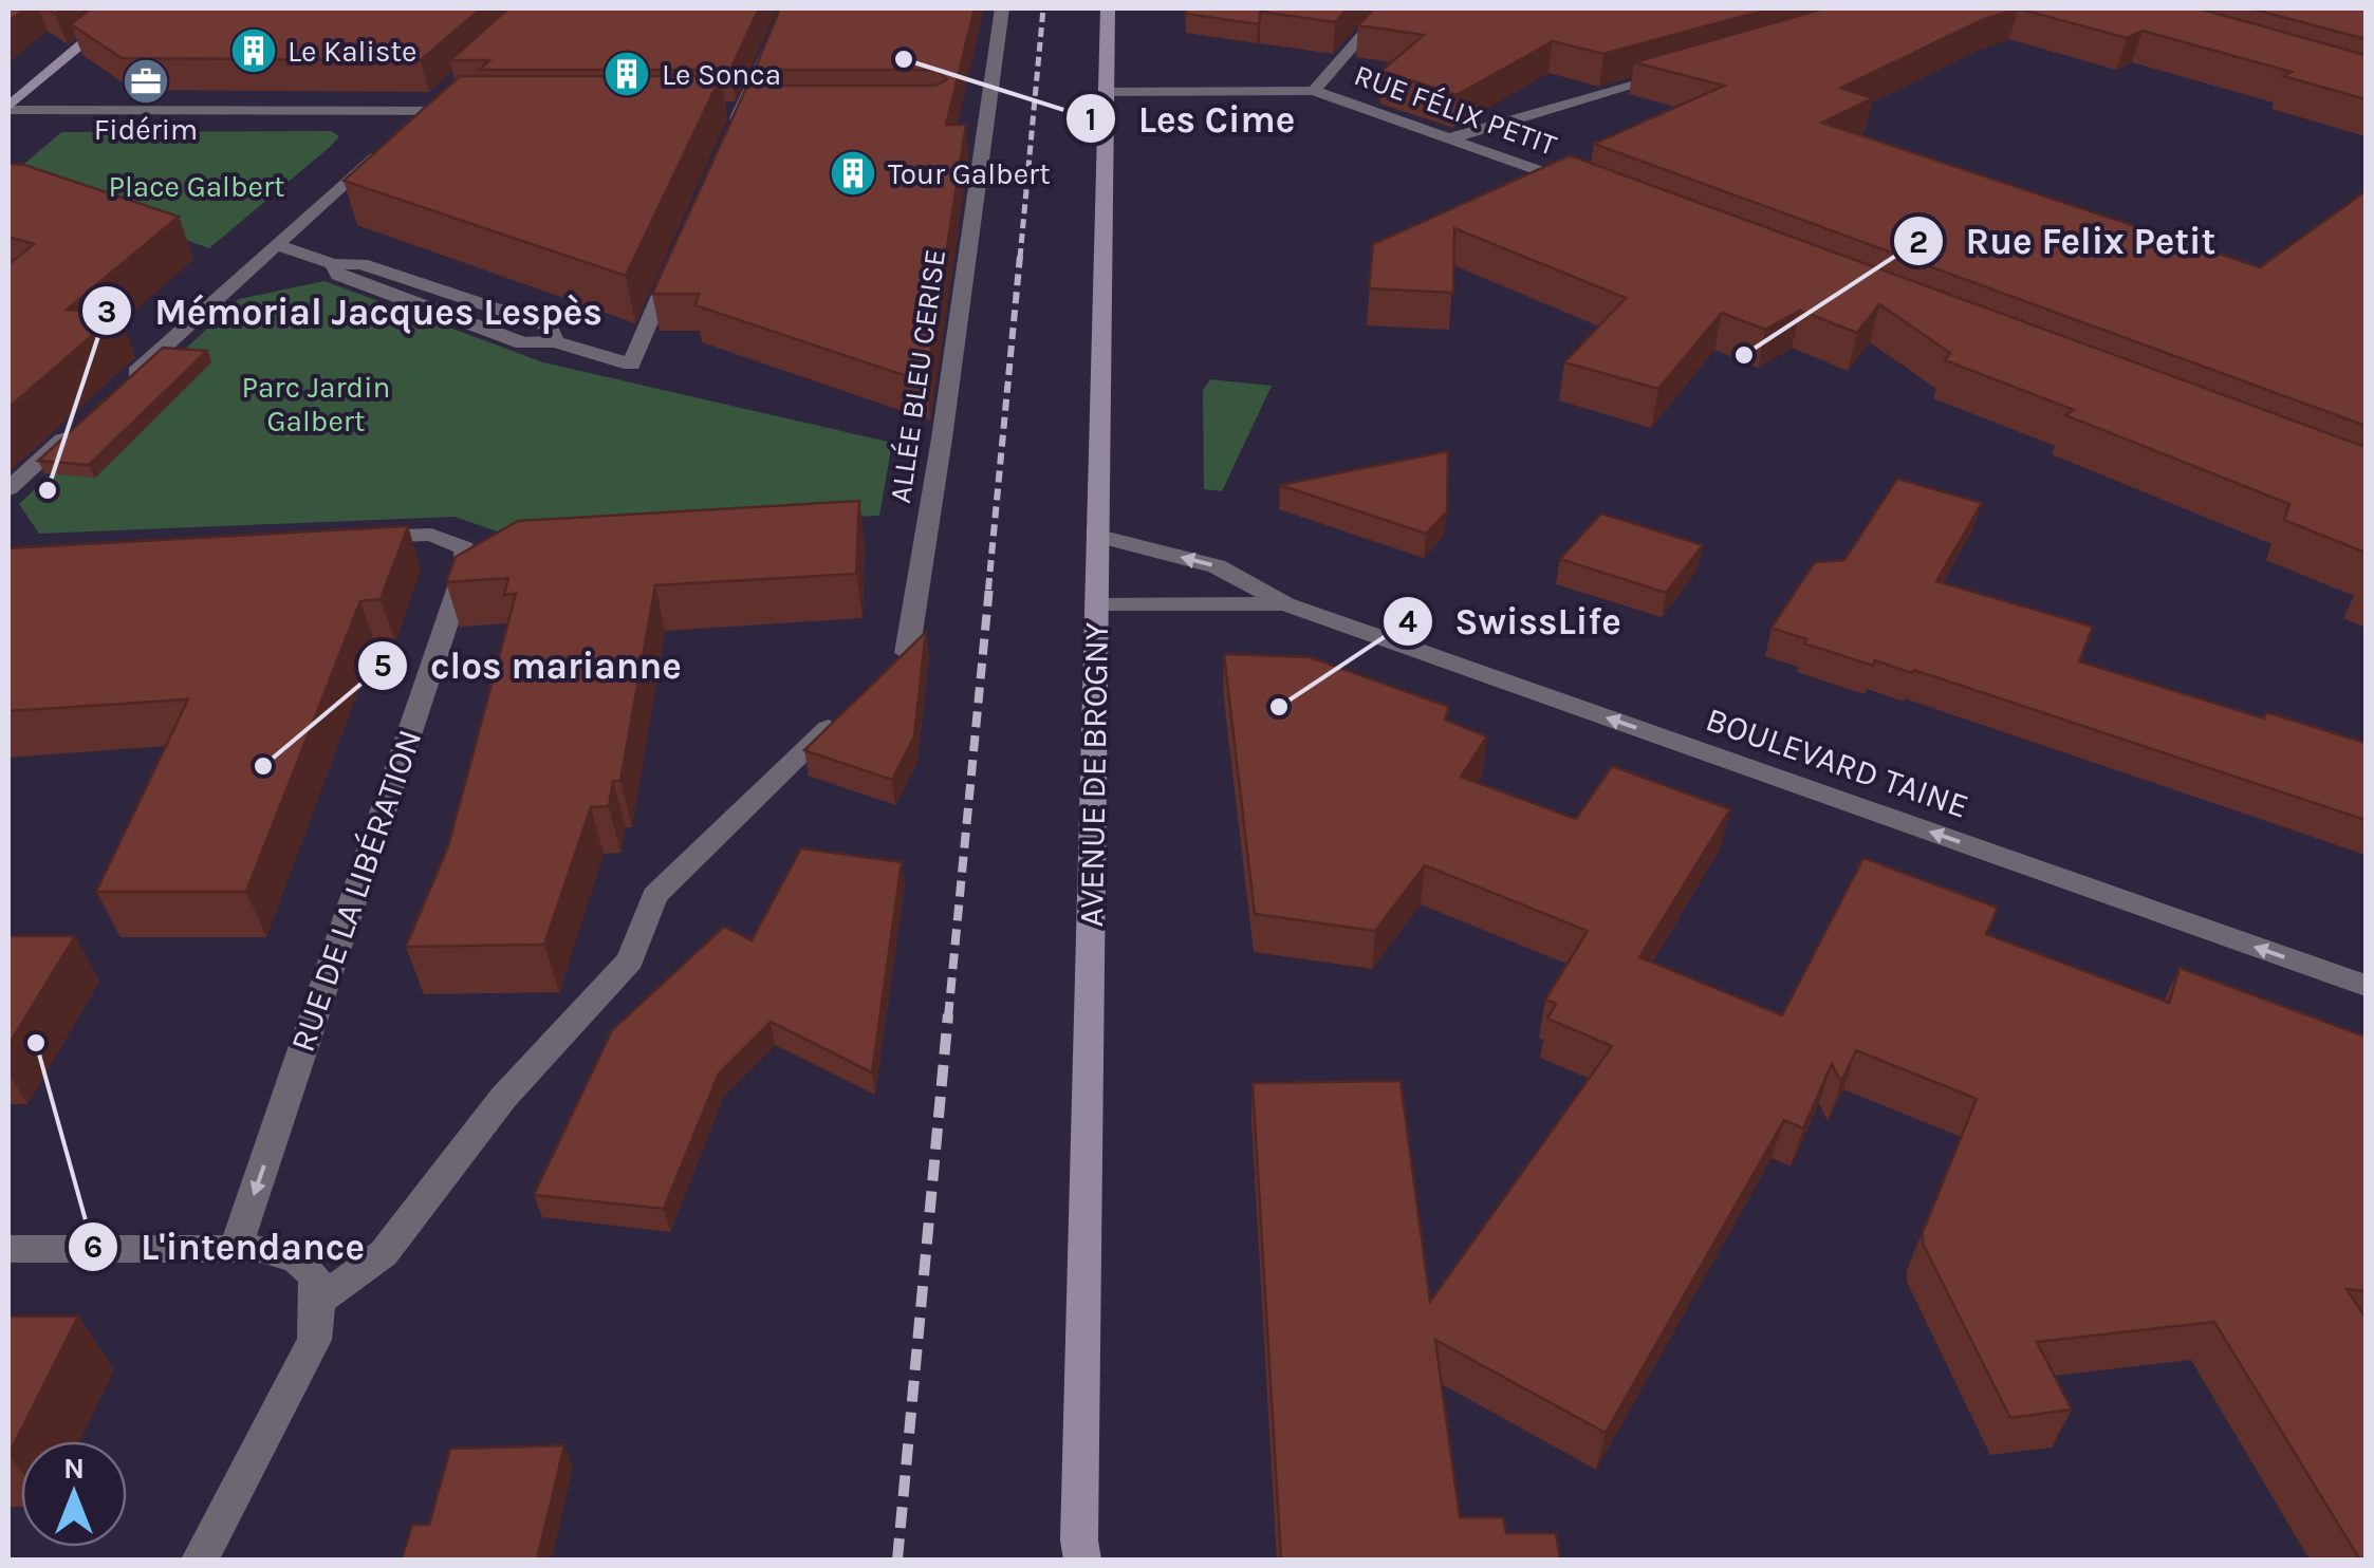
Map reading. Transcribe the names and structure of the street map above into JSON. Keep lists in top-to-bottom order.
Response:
{
  "streets": {
    "main road": ["AVENUE DE BROGNY"],
    "street": [
      "RUE FÉLIX PETIT",
      "ALLÉE BLEU CERISE",
      "BOULEVARD TAINE",
      "RUE DE LA LIBÉRATION"
    ]
  },
  "crossings": [
    ["RUE FÉLIX PETIT", "AVENUE DE BROGNY"],
    ["BOULEVARD TAINE", "AVENUE DE BROGNY"]
  ],
  "one_way": ["BOULEVARD TAINE", "RUE DE LA LIBÉRATION"],
  "parks": ["Place Galbert", "Parc Jardin Galbert"],
  "places": {
    "building": ["Le Kaliste", "Le Sonca", "Tour Galbert"],
    "other": [
      "Les Cime",
      "Rue Felix Petit",
      "Mémorial Jacques Lespès",
      "SwissLife",
      "clos marianne",
      "L'intendance"
    ],
    "office": ["Fidérim"]
  },
  "north": "top"
}
